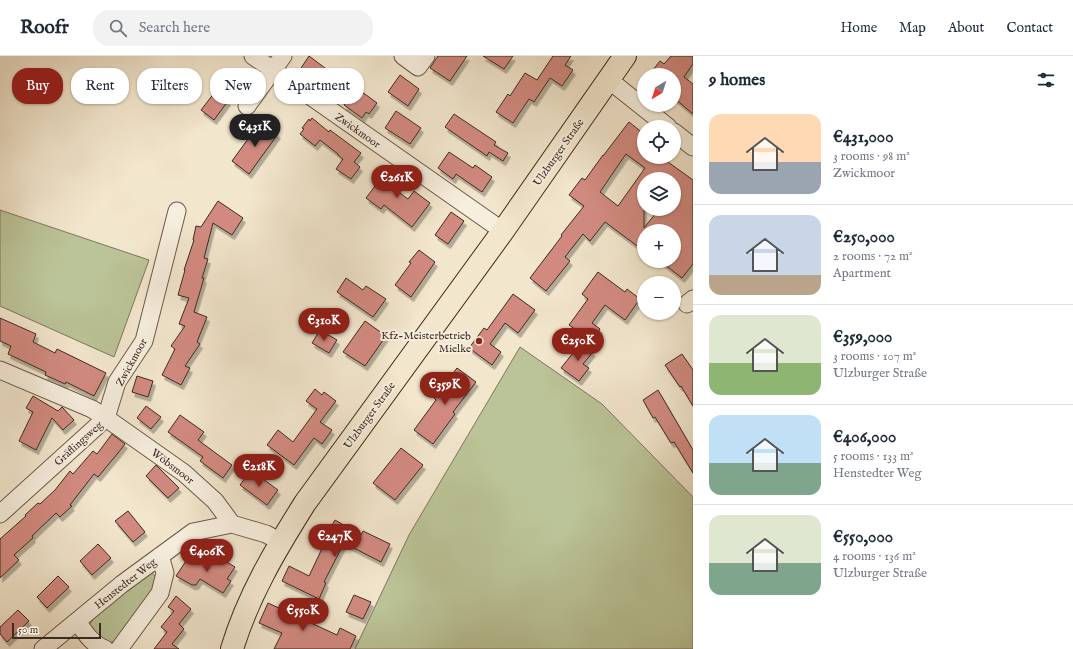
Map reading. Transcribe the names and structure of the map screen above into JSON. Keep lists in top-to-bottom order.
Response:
{
  "streets": {
    "main road": ["Ulzburger Straße"],
    "street": [
      "Zwickmoor",
      "Gräflingsweg",
      "Wöbsmoor",
      "Henstedter Weg"
    ]
  },
  "crossings": [
    ["Zwickmoor", "Ulzburger Straße"],
    ["Zwickmoor", "Gräflingsweg"],
    ["Zwickmoor", "Wöbsmoor"],
    ["Ulzburger Straße", "Henstedter Weg"],
    ["Gräflingsweg", "Wöbsmoor"],
    ["Wöbsmoor", "Henstedter Weg"]
  ],
  "places": ["Kfz-Meisterbetrieb Mielke"],
  "scale_bar": "50 m",
  "north": "bottom left",
  "page": {
    "header": "Roofr",
    "search": "Search here",
    "nav": [
      "Home",
      "Map",
      "About",
      "Contact"
    ],
    "heading": "9 homes",
    "map_buttons": ["+", "−"],
    "chip": [
      "Buy",
      "Rent",
      "Filters",
      "New",
      "Apartment"
    ],
    "list": [
      {
        "name": "€431,000",
        "note": "3 rooms · 98 m² · Zwickmoor"
      },
      {
        "name": "€250,000",
        "note": "2 rooms · 72 m² · Apartment"
      },
      {
        "name": "€359,000",
        "note": "3 rooms · 107 m² · Ulzburger Straße"
      },
      {
        "name": "€406,000",
        "note": "5 rooms · 133 m² · Henstedter Weg"
      },
      {
        "name": "€550,000",
        "note": "4 rooms · 136 m² · Ulzburger Straße"
      }
    ],
    "price": [
      "€431K",
      "€261K",
      "€310K",
      "€250K",
      "€359K",
      "€218K",
      "€247K",
      "€406K",
      "€550K"
    ],
    "scale": "50 m"
  }
}
